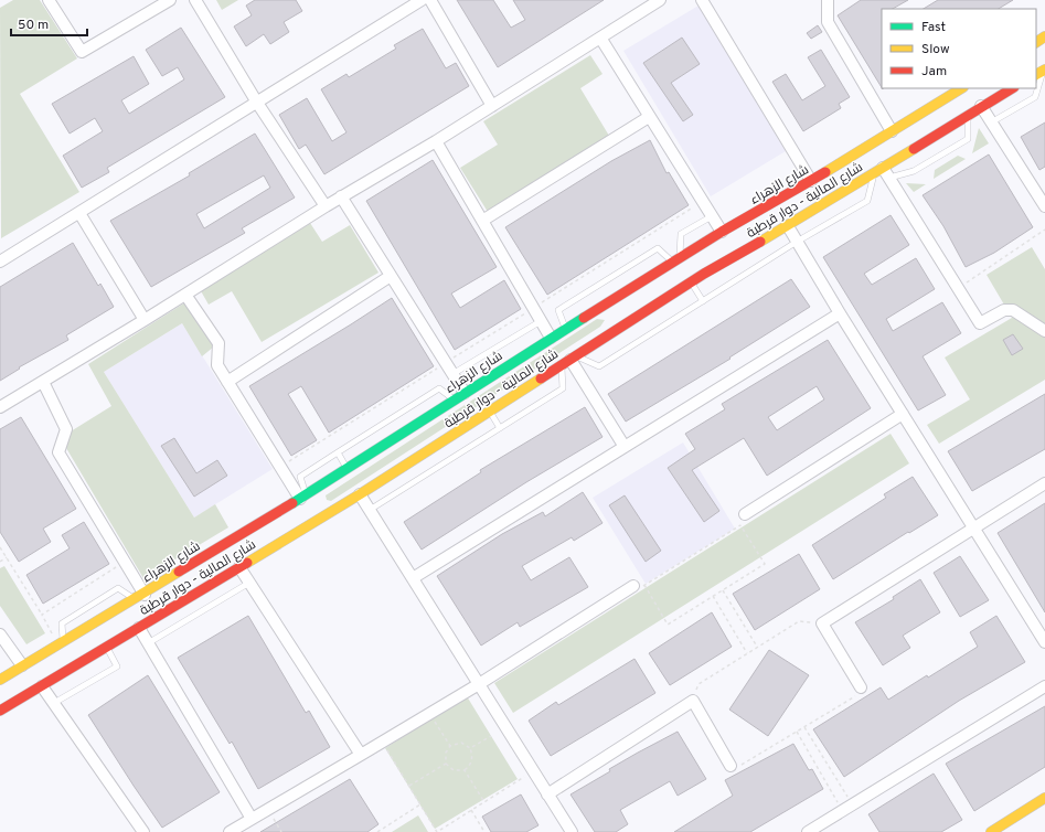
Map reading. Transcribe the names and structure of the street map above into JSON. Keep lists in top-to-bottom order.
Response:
{
  "streets": {
    "main road": ["شارع الزهراء", "شارع المالية - دوار قرطبة"]
  },
  "legend": ["Fast", "Slow", "Jam"],
  "scale_bar": "50 m"
}
